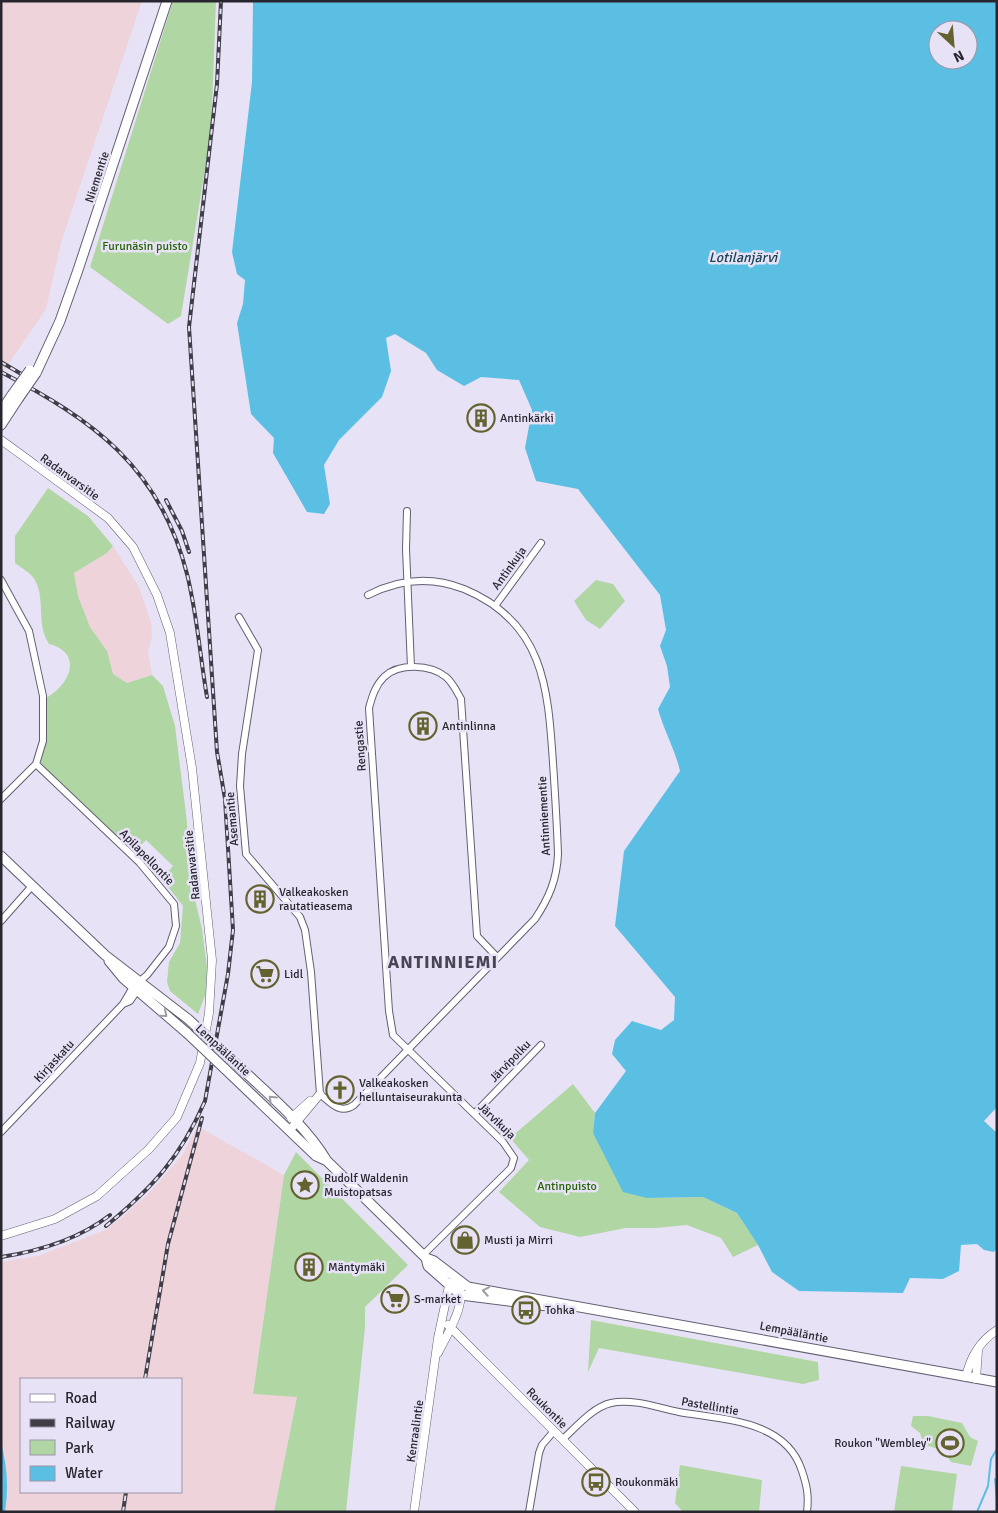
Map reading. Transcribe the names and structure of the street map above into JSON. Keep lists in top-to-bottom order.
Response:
{
  "streets": {
    "main road": ["Niementie", "Lempääläntie"],
    "street": [
      "Radanvarsitie",
      "Antinkuja",
      "Rengastie",
      "Antinniementie",
      "Asemantie",
      "Apilapellontie",
      "Kirjaskatu",
      "Järvipolku",
      "Järvikuja",
      "Pastellintie",
      "Roukontie",
      "Kenraalintie"
    ]
  },
  "crossings": [
    ["Antinkuja", "Antinniementie"],
    ["Rengastie", "Antinniementie"],
    ["Rengastie", "Järvikuja"],
    ["Antinniementie", "Asemantie"],
    ["Antinniementie", "Järvikuja"],
    ["Apilapellontie", "Lempääläntie"],
    ["Apilapellontie", "Kirjaskatu"],
    ["Lempääläntie", "Kirjaskatu"],
    ["Lempääläntie", "Järvikuja"],
    ["Lempääläntie", "Kenraalintie"],
    ["Järvipolku", "Järvikuja"],
    ["Pastellintie", "Roukontie"],
    ["Roukontie", "Kenraalintie"]
  ],
  "districts": ["ANTINNIEMI"],
  "water": ["Lotilanjärvi"],
  "parks": ["Furunäsin puisto", "Antinpuisto"],
  "places": {
    "building": [
      "Antinkärki",
      "Antinlinna",
      "Valkeakosken rautatieasema",
      "Mäntymäki"
    ],
    "supermarket": ["Lidl", "S-market"],
    "church": ["Valkeakosken helluntaiseurakunta"],
    "place": ["Rudolf Waldenin Muistopatsas"],
    "shop": ["Musti ja Mirri"],
    "bus stop": ["Tohka", "Roukonmäki"],
    "sports": ["Roukon \"Wembley\""]
  },
  "legend": [
    "Road",
    "Railway",
    "Park",
    "Water"
  ],
  "north": "bottom right"
}
